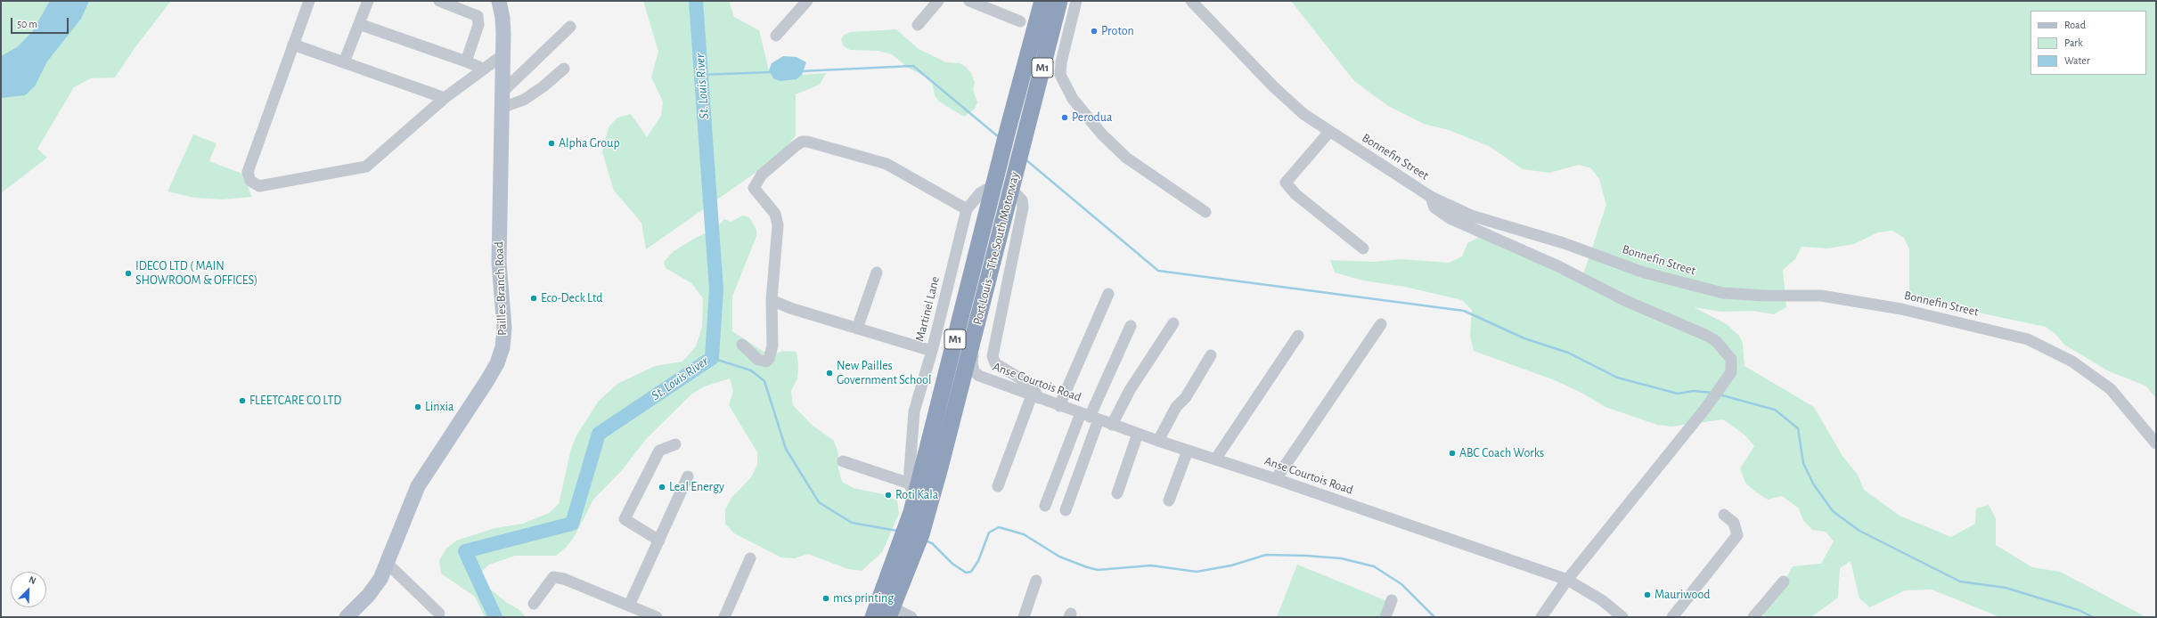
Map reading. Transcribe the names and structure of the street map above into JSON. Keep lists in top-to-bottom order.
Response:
{
  "streets": {
    "highway": ["M1", "Port Louis – The South Motorway"],
    "main road": ["Pailles Branch Road"],
    "street": ["Bonnefin Street", "Martinel Lane", "Anse Courtois Road"]
  },
  "crossings": [
    ["Port Louis – The South Motorway", "Martinel Lane"]
  ],
  "water": ["St. Louis River"],
  "places": [
    "Proton",
    "Perodua",
    "Alpha Group",
    "IDECO LTD ( MAIN SHOWROOM & OFFICES)",
    "Eco-Deck Ltd",
    "New Pailles Government School",
    "FLEETCARE CO LTD",
    "Linxia",
    "ABC Coach Works",
    "Leal Energy",
    "Roti Kala",
    "Mauriwood",
    "mcs printing"
  ],
  "legend": ["Road", "Park", "Water"],
  "scale_bar": "50 m",
  "north": "top right"
}
